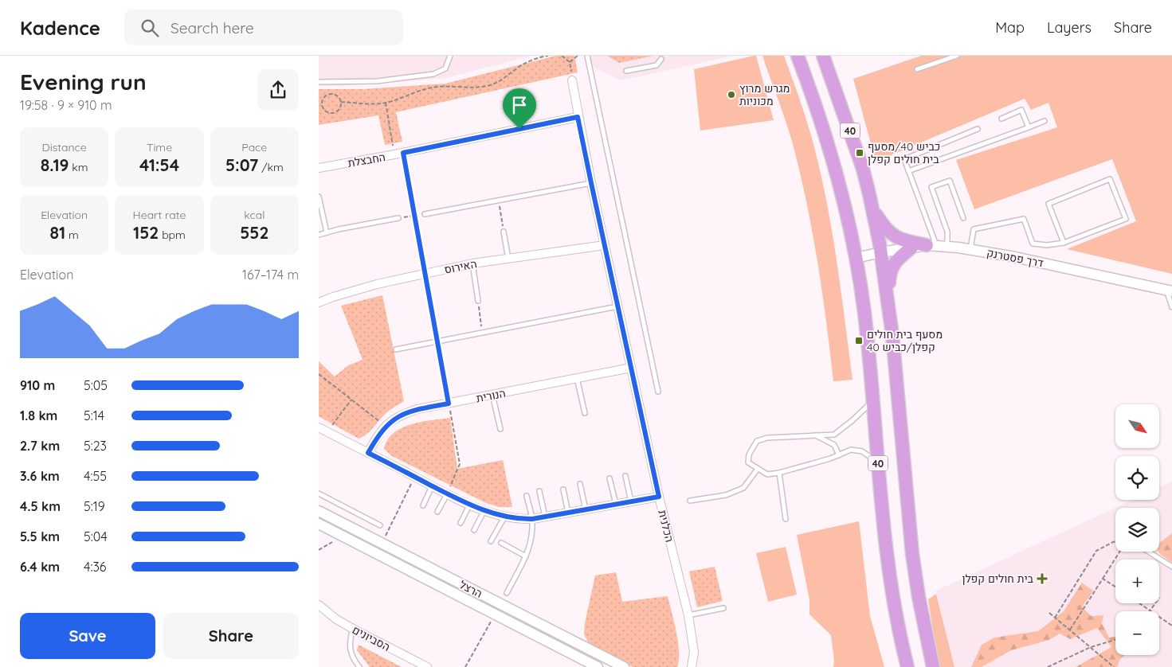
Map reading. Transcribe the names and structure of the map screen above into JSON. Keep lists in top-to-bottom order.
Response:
{
  "streets": {
    "highway": ["40"],
    "street": [
      "החבצלת",
      "דרך פסטרנק",
      "האירוס",
      "הנורית",
      "הכלנית",
      "הרצל",
      "הסביונים"
    ]
  },
  "crossings": [
    ["40", "דרך פסטרנק"],
    ["החבצלת", "הכלנית"],
    ["האירוס", "הכלנית"],
    ["הנורית", "הכלנית"]
  ],
  "places": {
    "other": ["מגרש מרוץ מכוניות"],
    "transit": ["כביש 40/מסעף בית חולים קפלן", "מסעף בית חולים קפלן/כביש 40"],
    "health": ["בית חולים קפלן"]
  },
  "north": "bottom right",
  "page": {
    "header": "Kadence",
    "search": "Search here",
    "nav": ["Map", "Layers", "Share"],
    "heading": ["Evening run", "19:58 · 9 × 910 m"],
    "stats": [
      ["Distance", "8.19 km"],
      ["Time", "41:54"],
      ["Pace", "5:07 /km"],
      ["Elevation", "81 m"],
      ["Heart rate", "152 bpm"],
      ["kcal", "552"]
    ],
    "chart": ["Elevation", "167–174 m"],
    "list": [
      {
        "name": "910 m",
        "note": "5:05"
      },
      {
        "name": "1.8 km",
        "note": "5:14"
      },
      {
        "name": "2.7 km",
        "note": "5:23"
      },
      {
        "name": "3.6 km",
        "note": "4:55"
      },
      {
        "name": "4.5 km",
        "note": "5:19"
      },
      {
        "name": "5.5 km",
        "note": "5:04"
      },
      {
        "name": "6.4 km",
        "note": "4:36"
      }
    ],
    "map_buttons": ["+", "−"],
    "buttons": ["Save", "Share"]
  }
}
